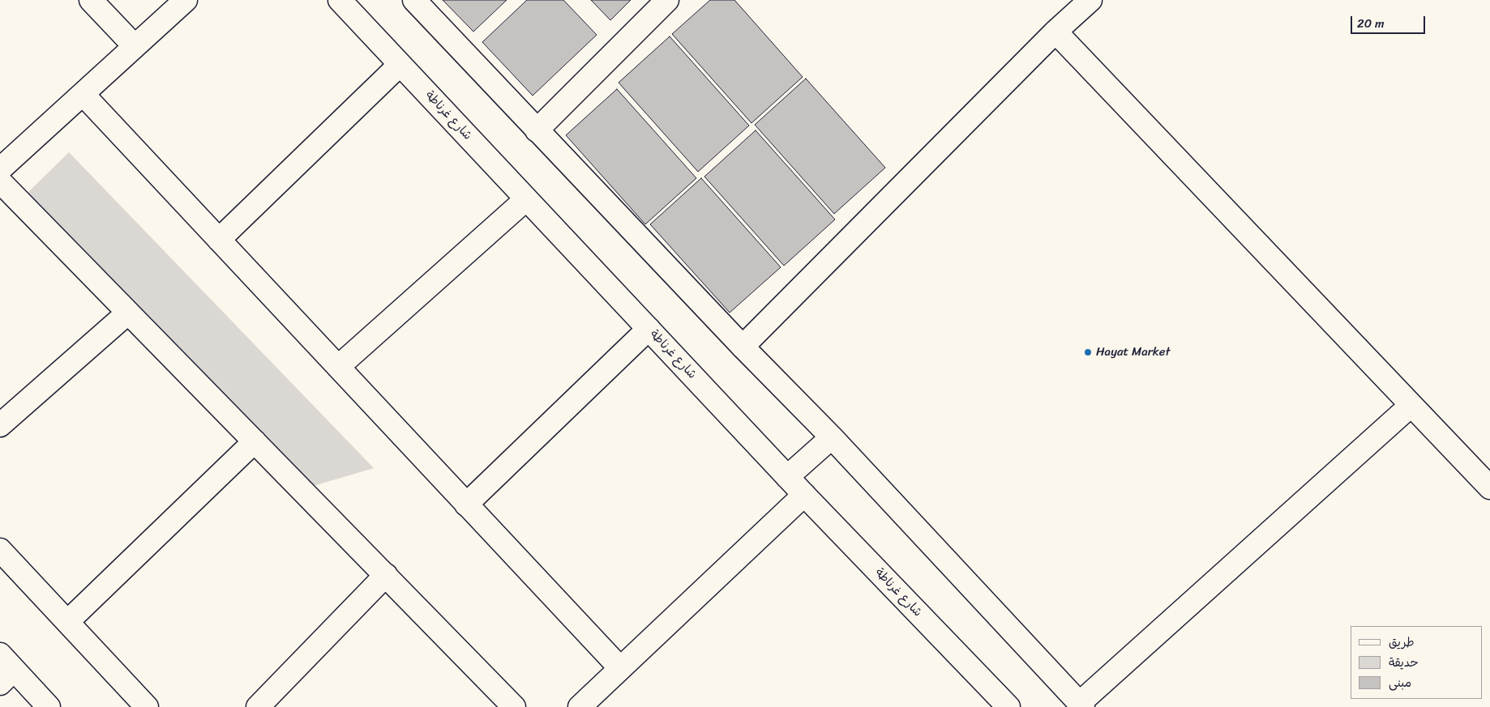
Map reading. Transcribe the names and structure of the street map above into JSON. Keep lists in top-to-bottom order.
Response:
{
  "streets": {
    "street": ["شارع غرناطة"]
  },
  "places": ["Hayat Market"],
  "legend": ["طريق", "حديقة", "مبنى"],
  "scale_bar": "20 m"
}
